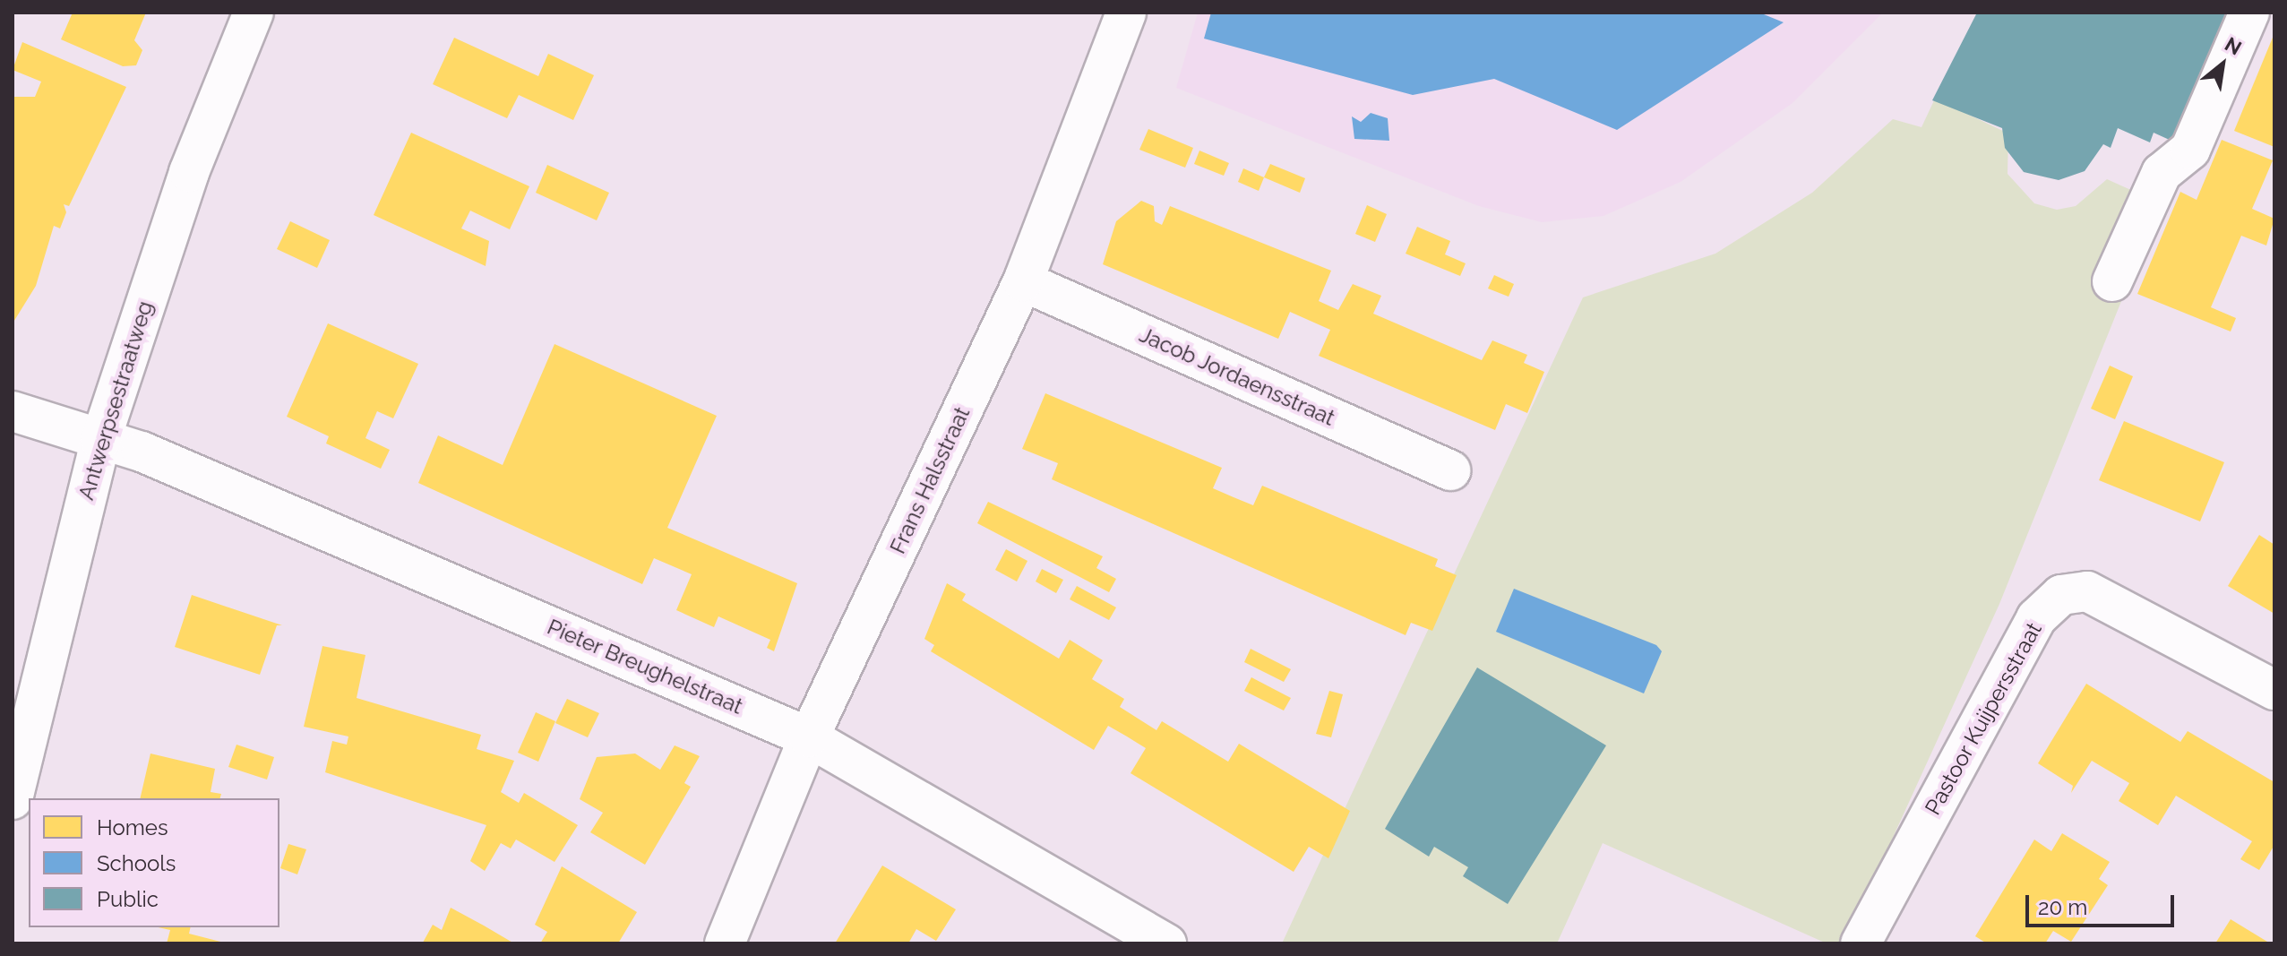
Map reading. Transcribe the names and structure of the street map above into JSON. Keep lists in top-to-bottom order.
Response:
{
  "streets": {
    "street": [
      "Jacob Jordaensstraat",
      "Antwerpsestraatweg",
      "Frans Halsstraat",
      "Pieter Breughelstraat",
      "Pastoor Kuijpersstraat"
    ]
  },
  "crossings": [
    ["Jacob Jordaensstraat", "Frans Halsstraat"],
    ["Antwerpsestraatweg", "Pieter Breughelstraat"],
    ["Frans Halsstraat", "Pieter Breughelstraat"]
  ],
  "legend": ["Homes", "Schools", "Public"],
  "scale_bar": "20 m",
  "north": "top right"
}
